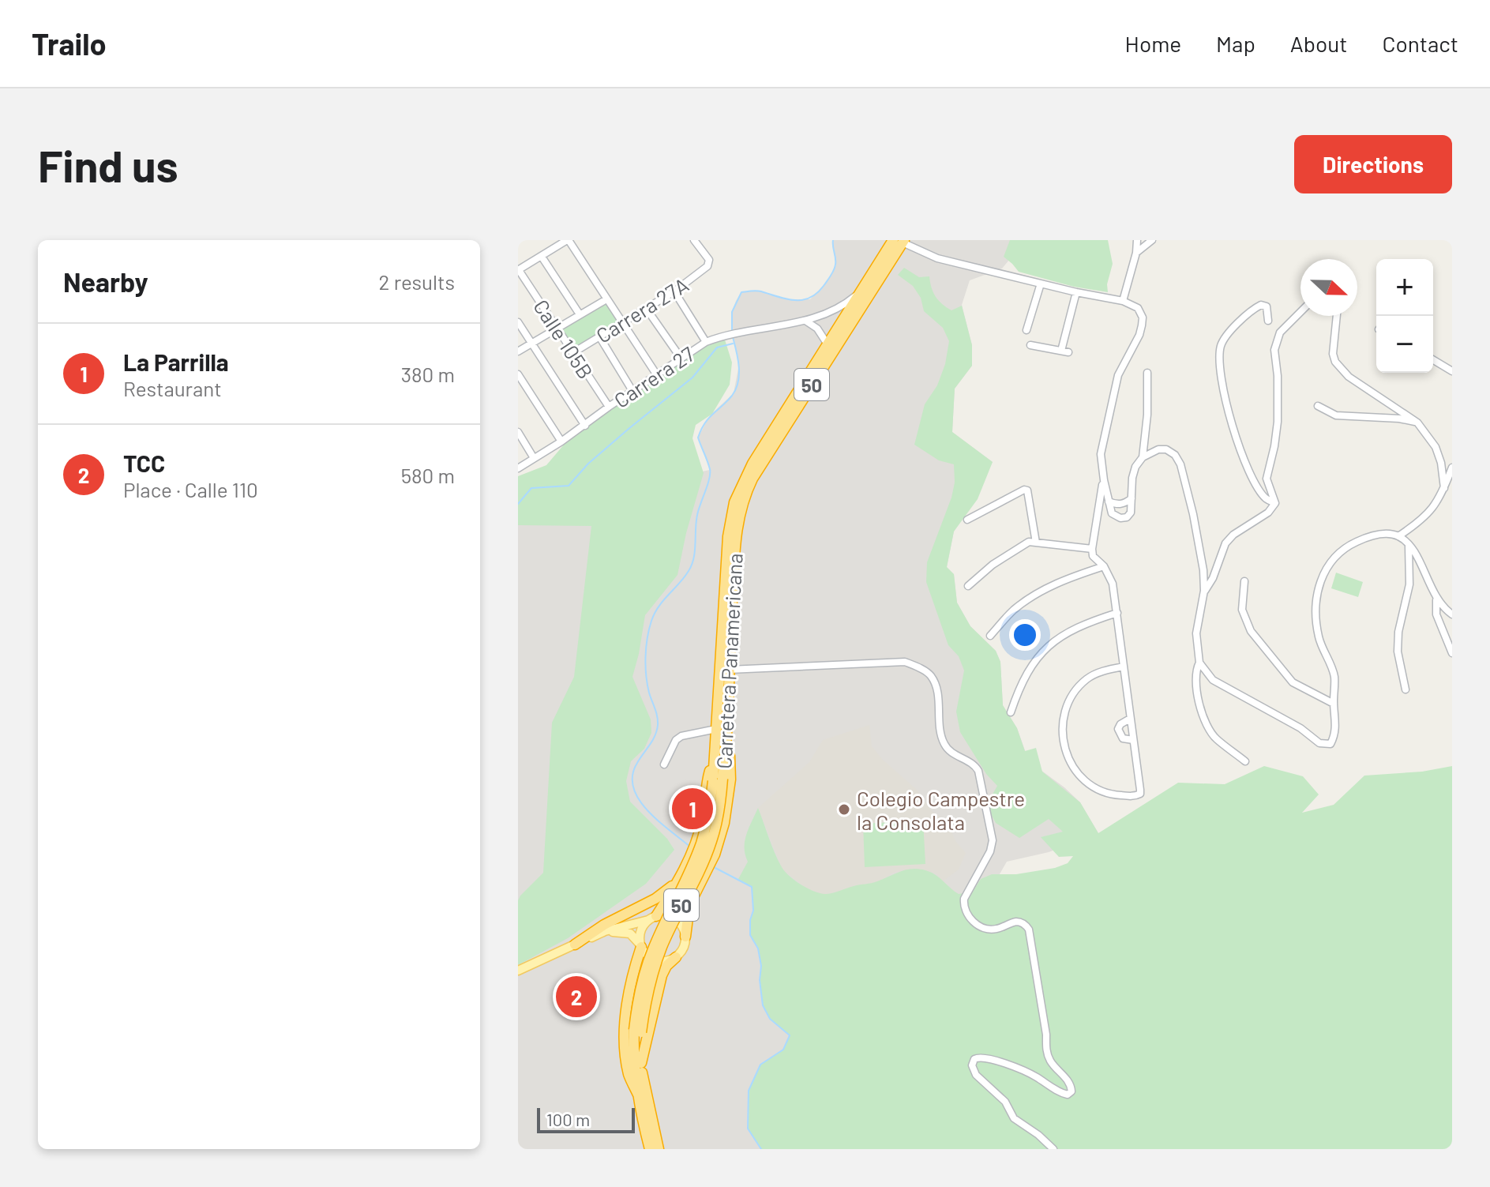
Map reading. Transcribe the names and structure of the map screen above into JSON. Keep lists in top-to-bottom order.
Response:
{
  "streets": {
    "highway": ["50", "Carretera Panamericana"],
    "street": ["Carrera 27A", "Calle 105B", "Carrera 27"]
  },
  "crossings": [
    ["Carrera 27A", "Calle 105B"],
    ["Calle 105B", "Carrera 27"],
    ["Carrera 27", "Carretera Panamericana"]
  ],
  "places": ["Colegio Campestre la Consolata"],
  "scale_bar": "100 m",
  "north": "right",
  "page": {
    "header": "Trailo",
    "nav": [
      "Home",
      "Map",
      "About",
      "Contact"
    ],
    "buttons": "Directions",
    "title": "Find us",
    "heading": ["Nearby", "2 results"],
    "map_buttons": ["+", "−"],
    "list": [
      {
        "mark": "1",
        "name": "La Parrilla",
        "note": "Restaurant",
        "value": "380 m"
      },
      {
        "mark": "2",
        "name": "TCC",
        "note": "Place · Calle 110",
        "value": "580 m"
      }
    ],
    "pins": ["1", "2"],
    "scale": "100 m"
  }
}
